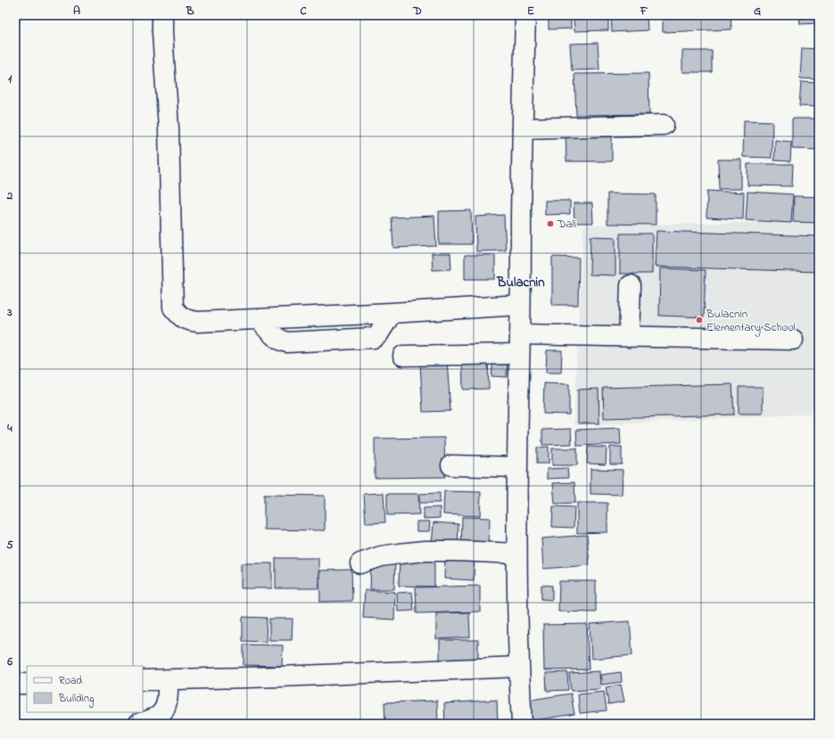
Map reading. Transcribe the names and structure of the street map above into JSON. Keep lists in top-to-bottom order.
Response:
{
  "districts": ["Bulacnin"],
  "places": ["Dali", "Bulacnin Elementary School"],
  "legend": ["Road", "Building"],
  "grid": {
    "columns": [
      "A",
      "B",
      "C",
      "D",
      "E",
      "F",
      "G"
    ],
    "rows": [
      "1",
      "2",
      "3",
      "4",
      "5",
      "6"
    ]
  }
}
